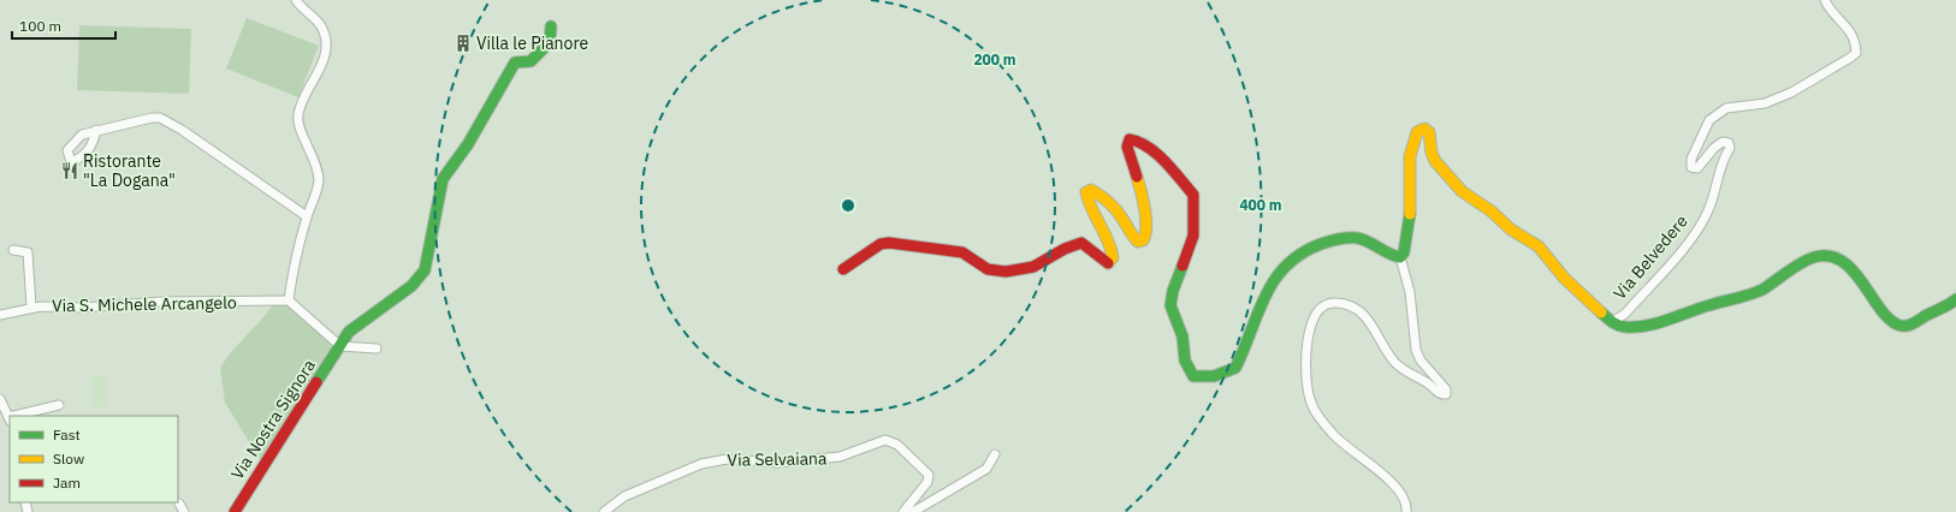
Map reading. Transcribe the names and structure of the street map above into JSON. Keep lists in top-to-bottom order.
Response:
{
  "streets": {
    "street": [
      "Via Belvedere",
      "Via S. Michele Arcangelo",
      "Via Nostra Signora",
      "Via Selvaiana"
    ]
  },
  "places": {
    "building": ["Villa le Pianore"],
    "restaurant": ["Ristorante \"La Dogana\""]
  },
  "legend": ["Fast", "Slow", "Jam"],
  "scale_bar": "100 m",
  "rings": ["200 m", "400 m"]
}
